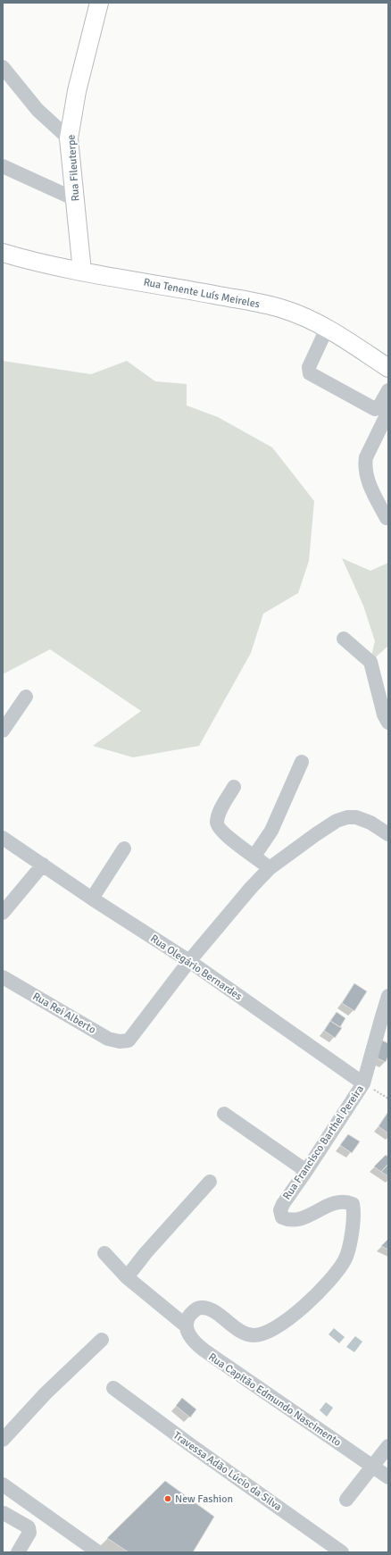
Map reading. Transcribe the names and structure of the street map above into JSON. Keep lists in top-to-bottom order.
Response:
{
  "streets": {
    "main road": ["Rua Fileuterpe", "Rua Tenente Luís Meireles"],
    "street": [
      "Rua Olegário Bernardes",
      "Rua Rei Alberto",
      "Rua Francisco Barthel Pereira",
      "Rua Capitão Edmundo Nascimento",
      "Travessa Adão Lúcio da Silva"
    ]
  },
  "crossings": [
    ["Rua Fileuterpe", "Rua Tenente Luís Meireles"],
    ["Rua Olegário Bernardes", "Rua Rei Alberto"],
    ["Rua Olegário Bernardes", "Rua Francisco Barthel Pereira"],
    ["Rua Francisco Barthel Pereira", "Rua Capitão Edmundo Nascimento"]
  ],
  "places": ["New Fashion"]
}
